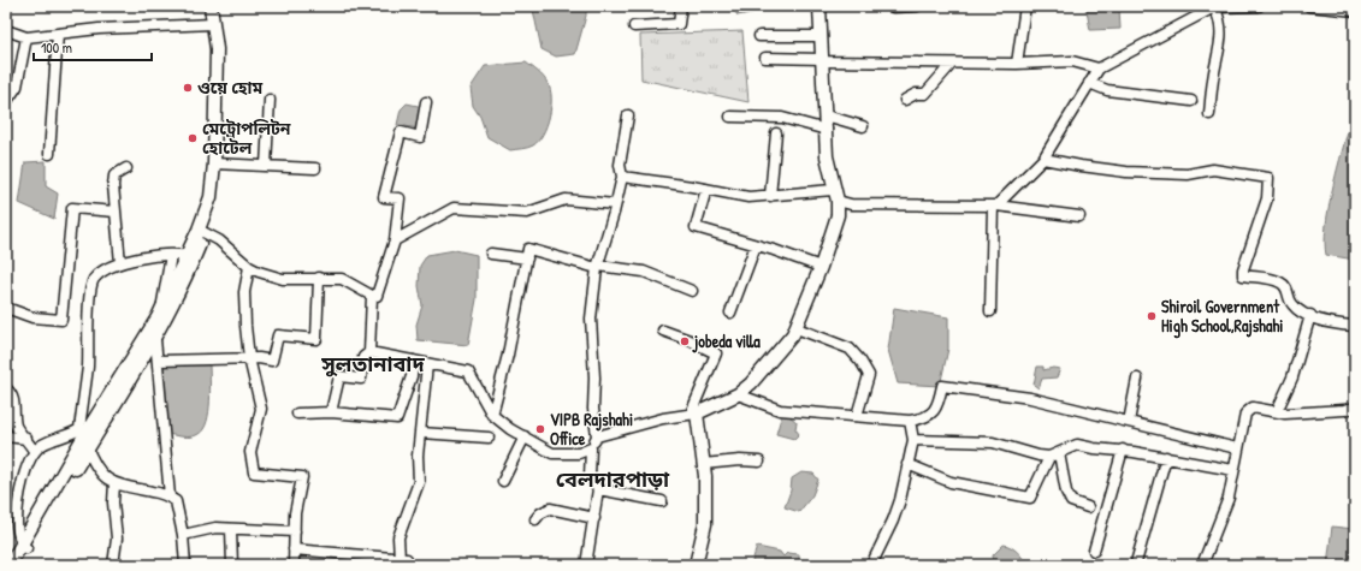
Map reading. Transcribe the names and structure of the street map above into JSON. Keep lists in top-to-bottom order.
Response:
{
  "districts": ["সুলতানাবাদ", "বেলদারপাড়া"],
  "places": [
    "ওয়ে হোম",
    "মেট্রোপলিটন হোটেল",
    "Shiroil Government High School,Rajshahi",
    "jobeda villa",
    "VIPB Rajshahi Office"
  ],
  "scale_bar": "100 m"
}
